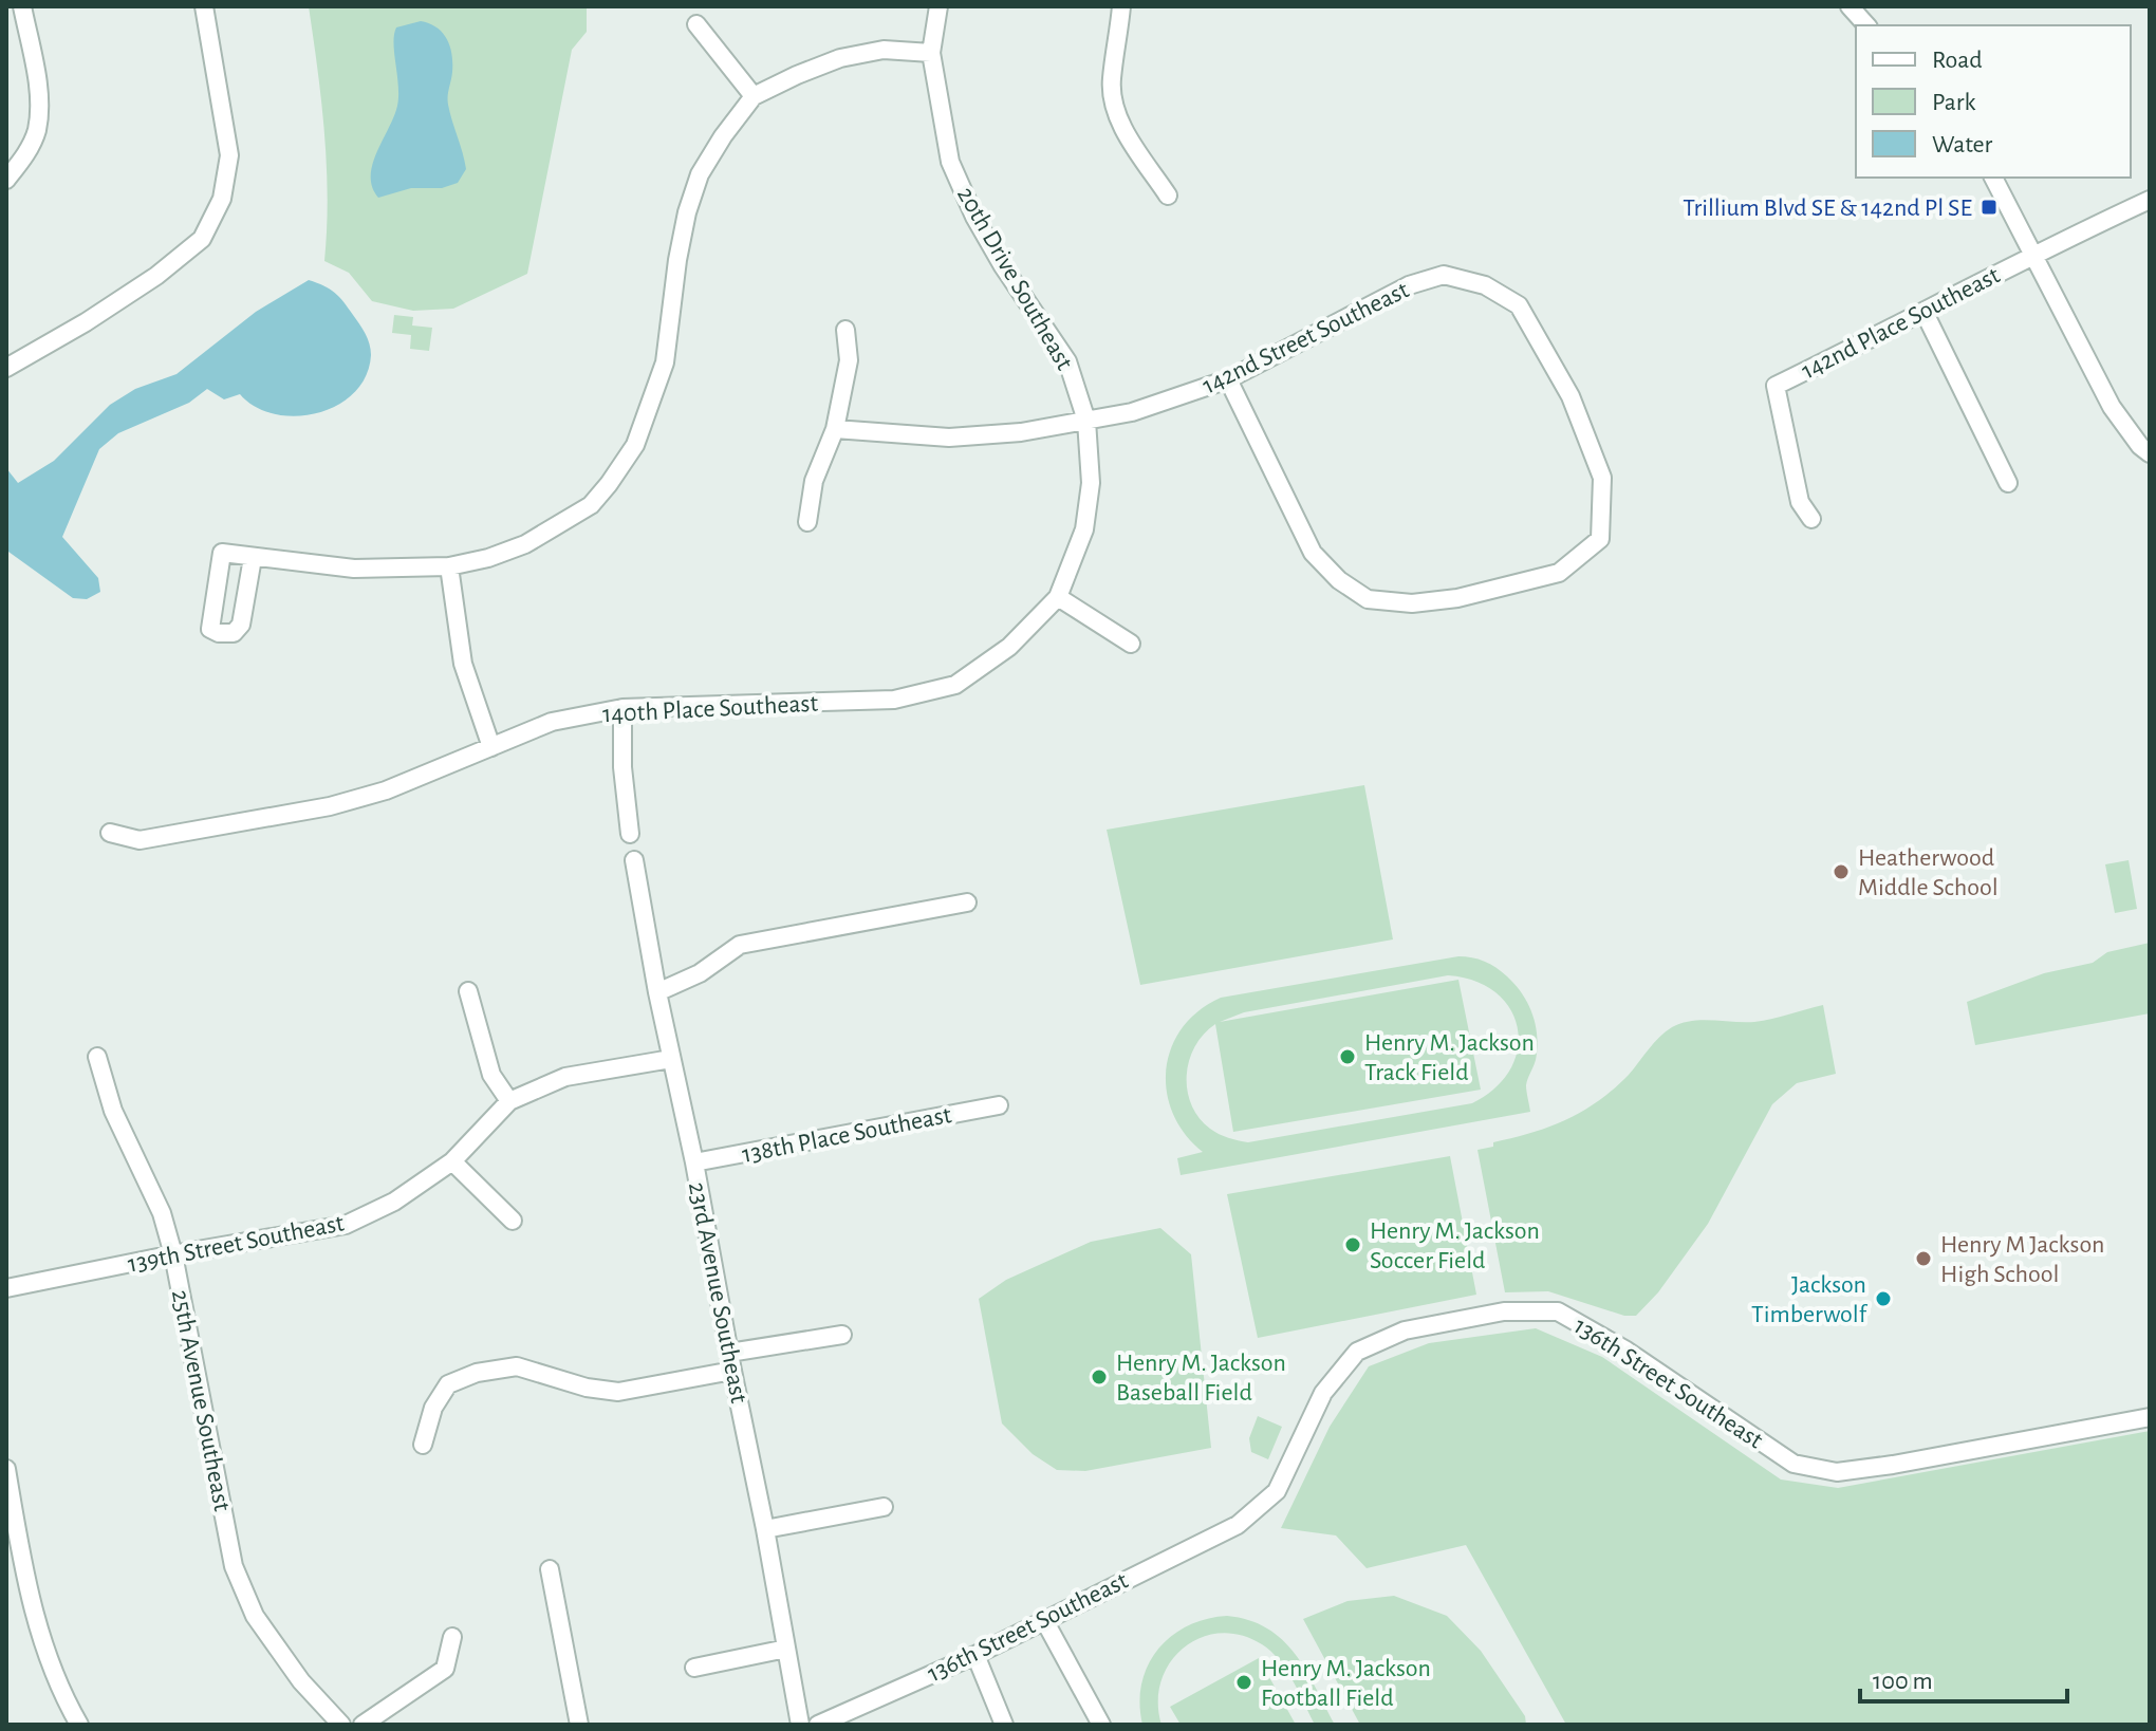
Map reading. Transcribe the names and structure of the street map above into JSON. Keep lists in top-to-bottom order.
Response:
{
  "streets": {
    "street": [
      "20th Drive Southeast",
      "142nd Place Southeast",
      "142nd Street Southeast",
      "140th Place Southeast",
      "138th Place Southeast",
      "139th Street Southeast",
      "23rd Avenue Southeast",
      "136th Street Southeast",
      "25th Avenue Southeast"
    ]
  },
  "crossings": [
    ["20th Drive Southeast", "142nd Street Southeast"],
    ["20th Drive Southeast", "140th Place Southeast"],
    ["138th Place Southeast", "23rd Avenue Southeast"],
    ["139th Street Southeast", "23rd Avenue Southeast"],
    ["139th Street Southeast", "25th Avenue Southeast"]
  ],
  "places": {
    "transit": ["Trillium Blvd SE & 142nd Pl SE"],
    "other": [
      "Heatherwood Middle School",
      "Henry M. Jackson Track Field",
      "Henry M. Jackson Soccer Field",
      "Henry M Jackson High School",
      "Jackson Timberwolf",
      "Henry M. Jackson Baseball Field",
      "Henry M. Jackson Football Field"
    ]
  },
  "legend": ["Road", "Park", "Water"],
  "scale_bar": "100 m"
}
